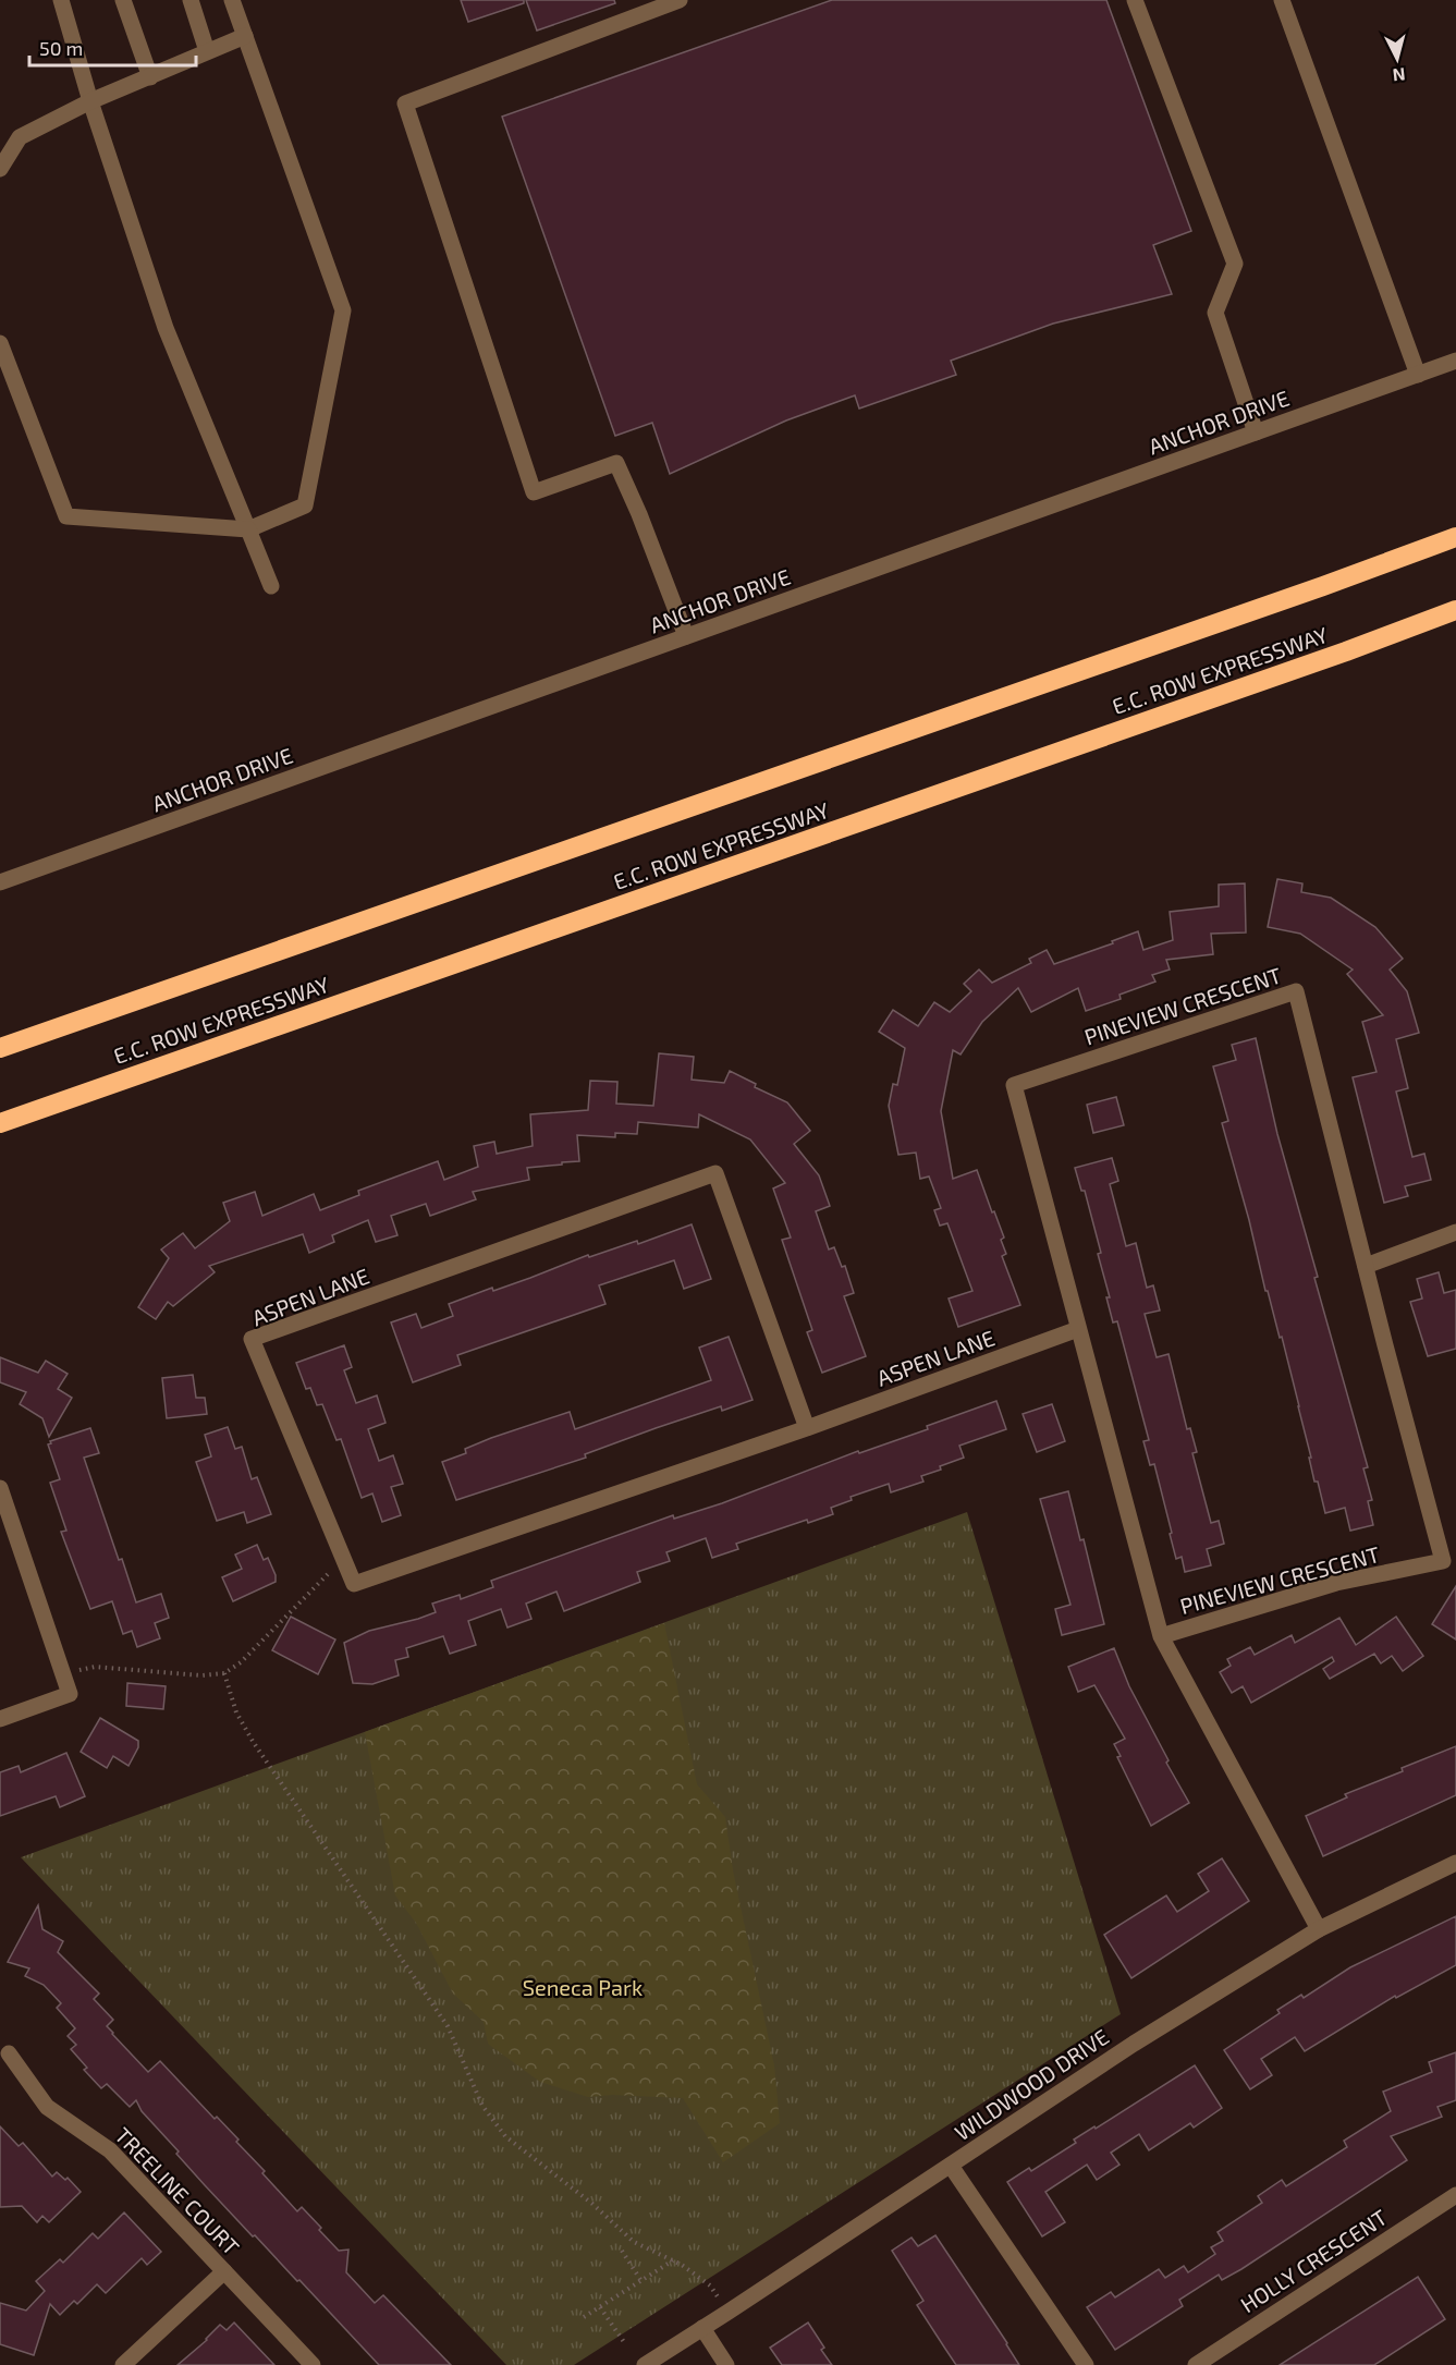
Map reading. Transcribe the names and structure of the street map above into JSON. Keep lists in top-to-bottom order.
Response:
{
  "streets": {
    "highway": ["E.C. ROW EXPRESSWAY"],
    "street": [
      "ANCHOR DRIVE",
      "PINEVIEW CRESCENT",
      "ASPEN LANE",
      "WILDWOOD DRIVE",
      "TREELINE COURT",
      "HOLLY CRESCENT"
    ]
  },
  "crossings": [
    ["PINEVIEW CRESCENT", "ASPEN LANE"],
    ["PINEVIEW CRESCENT", "WILDWOOD DRIVE"]
  ],
  "parks": ["Seneca Park"],
  "scale_bar": "50 m",
  "north": "bottom"
}
